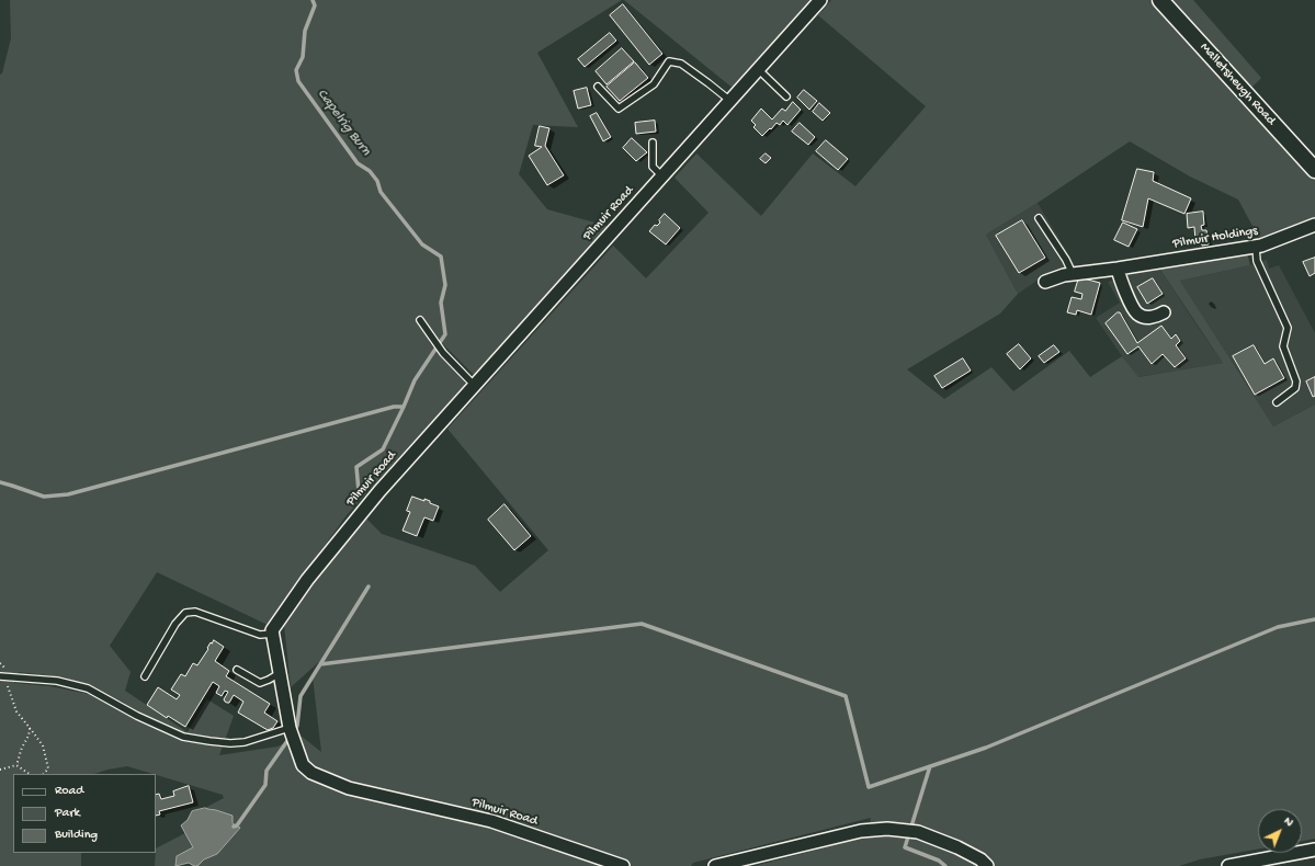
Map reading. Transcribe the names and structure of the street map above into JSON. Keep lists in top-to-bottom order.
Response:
{
  "streets": {
    "street": ["Malletsheugh Road", "Pilmuir Road", "Pilmuir Holdings"]
  },
  "water": ["Capelrig Burn"],
  "legend": ["Road", "Park", "Building"],
  "north": "top right"
}
